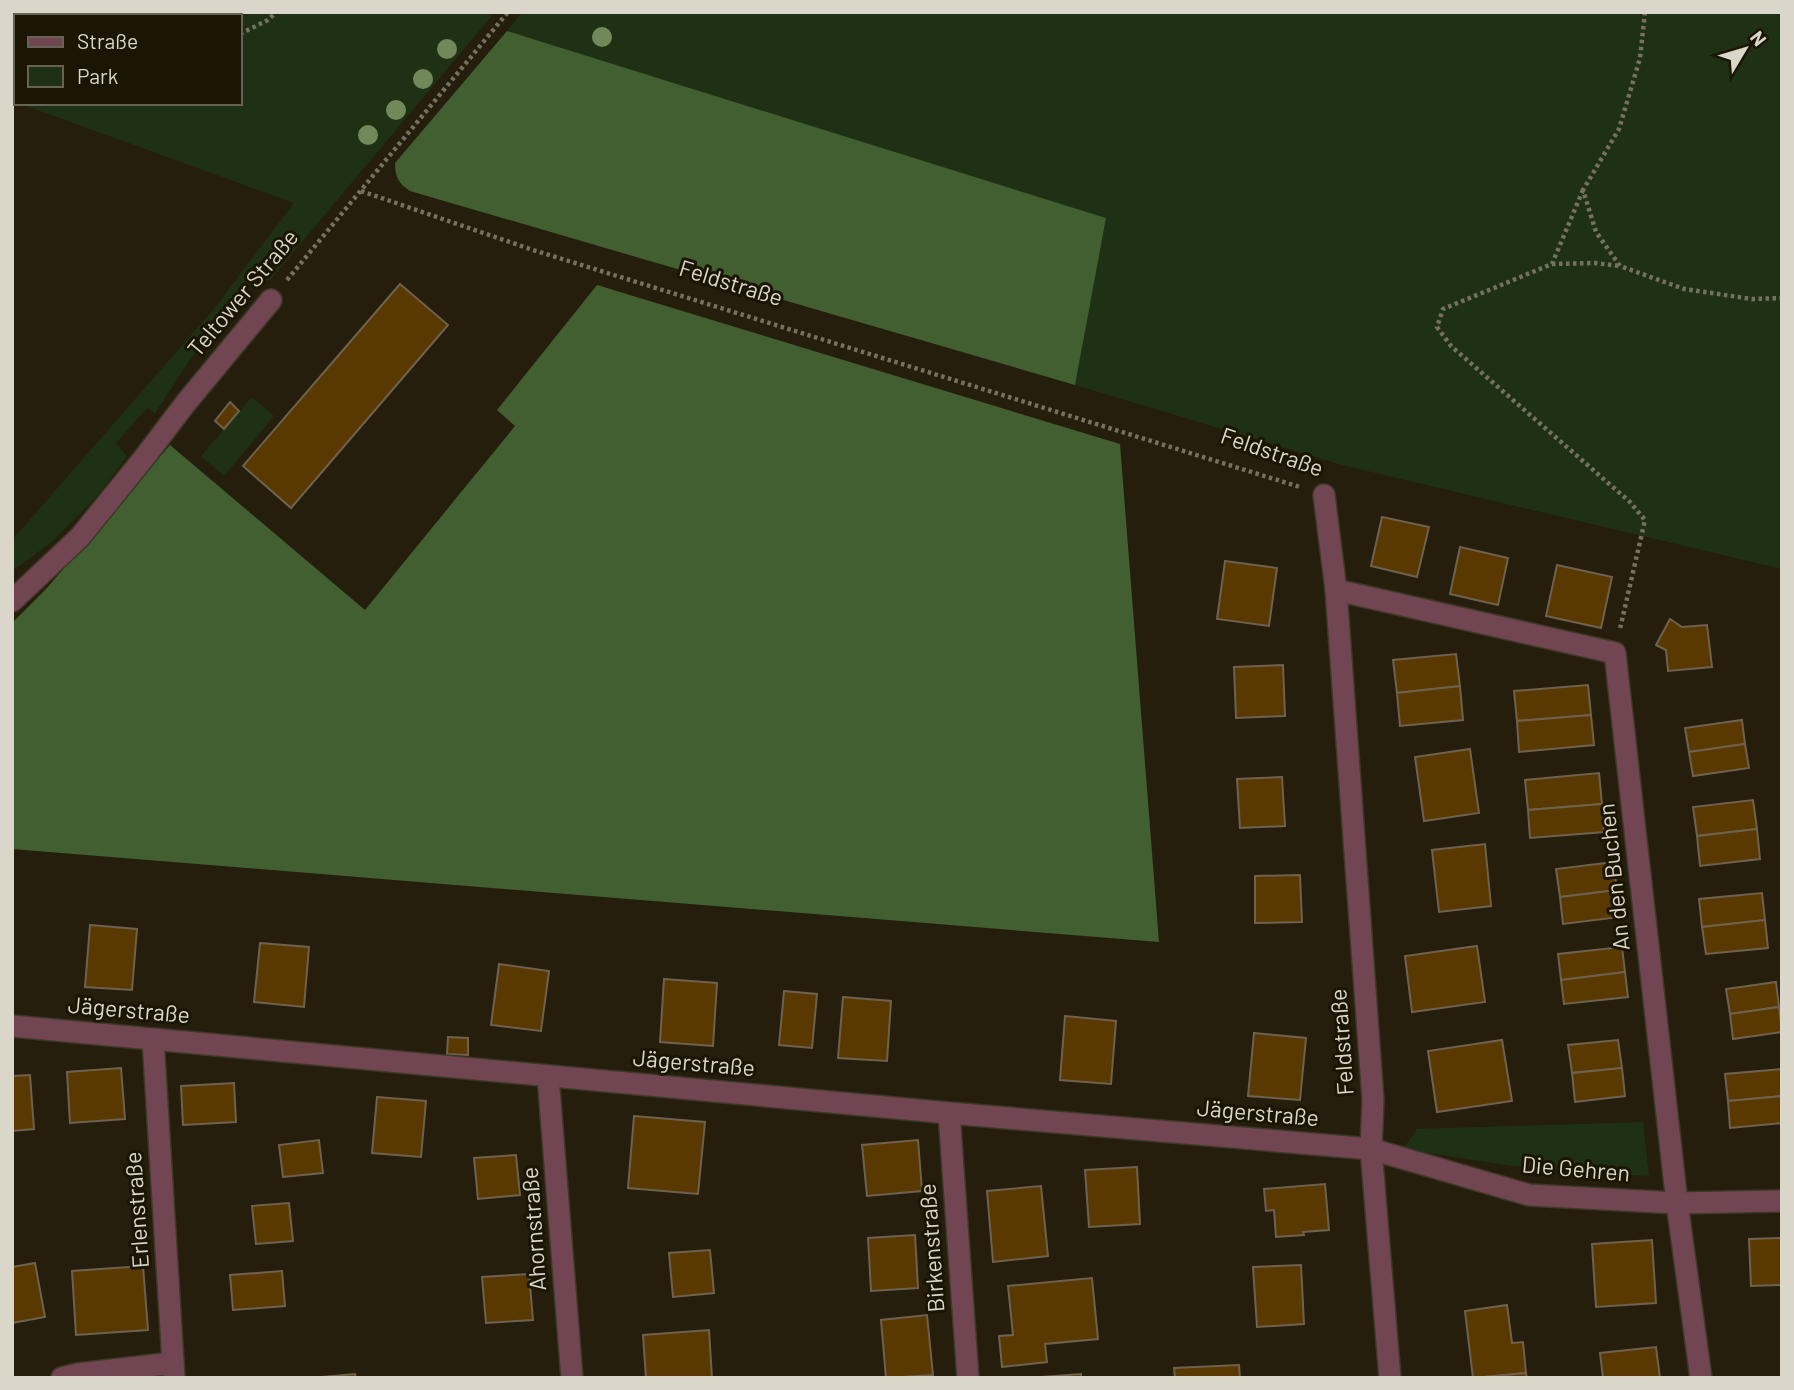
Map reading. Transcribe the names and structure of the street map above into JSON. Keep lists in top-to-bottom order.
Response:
{
  "streets": {
    "street": [
      "Feldstraße",
      "Teltower Straße",
      "An den Buchen",
      "Jägerstraße",
      "Die Gehren",
      "Erlenstraße",
      "Ahornstraße",
      "Birkenstraße"
    ]
  },
  "crossings": [
    ["Feldstraße", "Teltower Straße"],
    ["Feldstraße", "Jägerstraße"],
    ["Feldstraße", "Die Gehren"],
    ["An den Buchen", "Die Gehren"],
    ["Jägerstraße", "Die Gehren"],
    ["Jägerstraße", "Erlenstraße"],
    ["Jägerstraße", "Ahornstraße"],
    ["Jägerstraße", "Birkenstraße"]
  ],
  "legend": ["Straße", "Park"],
  "north": "top right"
}
